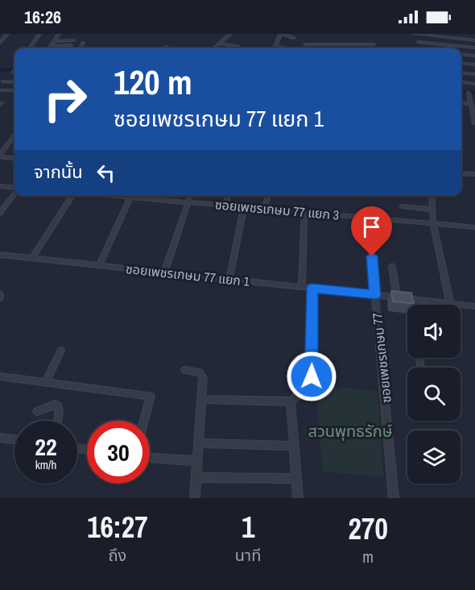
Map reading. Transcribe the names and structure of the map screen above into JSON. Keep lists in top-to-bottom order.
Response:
{
  "streets": {
    "street": ["ซอยเพชรเกษม 77 แยก 3", "ซอยเพชรเกษม 77 แยก 1", "ซอยเพชรเกษม 77"]
  },
  "crossings": [
    ["ซอยเพชรเกษม 77 แยก 3", "ซอยเพชรเกษม 77"],
    ["ซอยเพชรเกษม 77 แยก 1", "ซอยเพชรเกษม 77"]
  ],
  "parks": ["สวนพุทธรักษ์"],
  "page": {
    "status": "16:26",
    "turn": ["120 m", "ซอยเพชรเกษม 77 แยก 1"],
    "then": "จากนั้น",
    "speed": "22 km/h",
    "limit": "30",
    "eta": [
      "16:27",
      "ถึง",
      "1",
      "นาที",
      "270",
      "m"
    ]
  }
}
